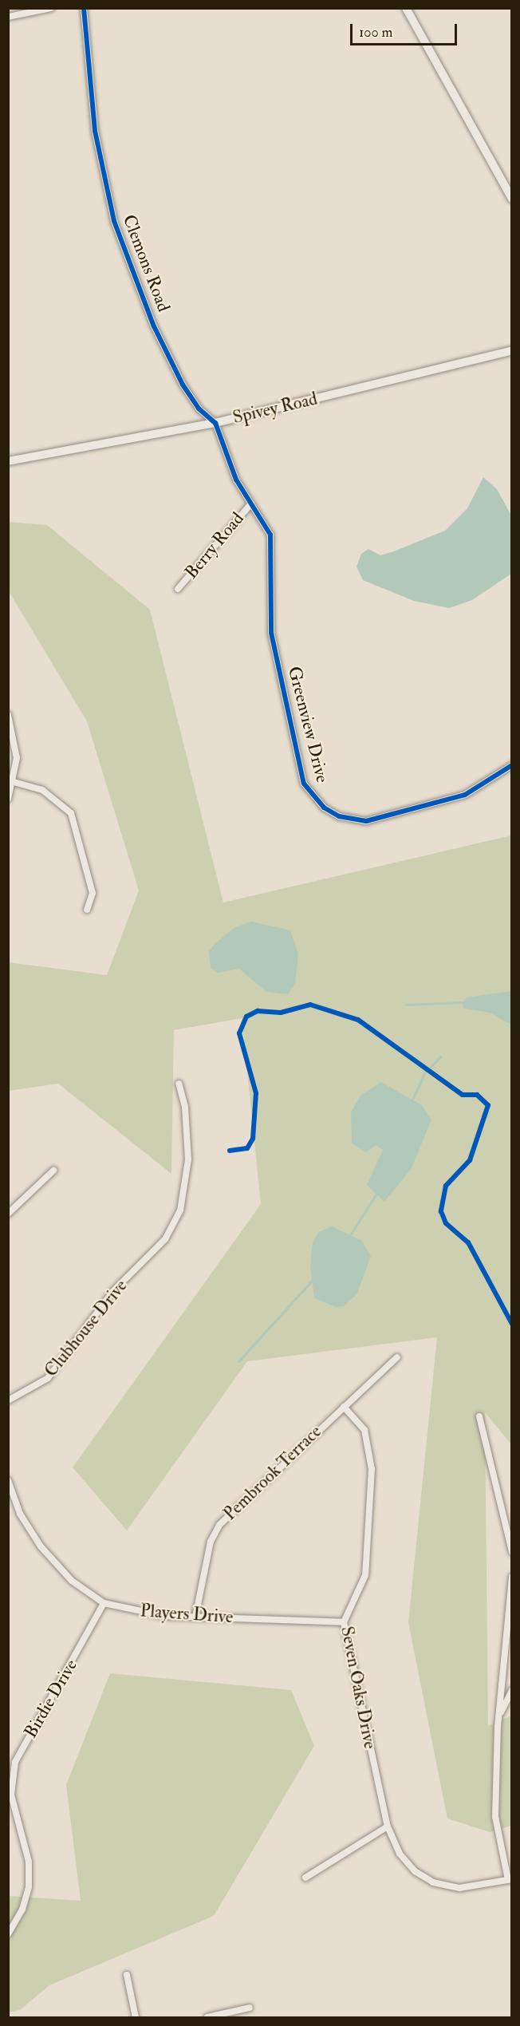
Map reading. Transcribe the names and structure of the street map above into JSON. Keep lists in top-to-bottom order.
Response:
{
  "streets": {
    "street": [
      "Clemons Road",
      "Spivey Road",
      "Berry Road",
      "Greenview Drive",
      "Clubhouse Drive",
      "Pembrook Terrace",
      "Players Drive",
      "Seven Oaks Drive",
      "Birdie Drive"
    ]
  },
  "crossings": [
    ["Clemons Road", "Spivey Road"],
    ["Clemons Road", "Berry Road"],
    ["Clemons Road", "Greenview Drive"],
    ["Berry Road", "Greenview Drive"],
    ["Pembrook Terrace", "Players Drive"],
    ["Pembrook Terrace", "Seven Oaks Drive"],
    ["Players Drive", "Seven Oaks Drive"],
    ["Players Drive", "Birdie Drive"]
  ],
  "scale_bar": "100 m"
}
